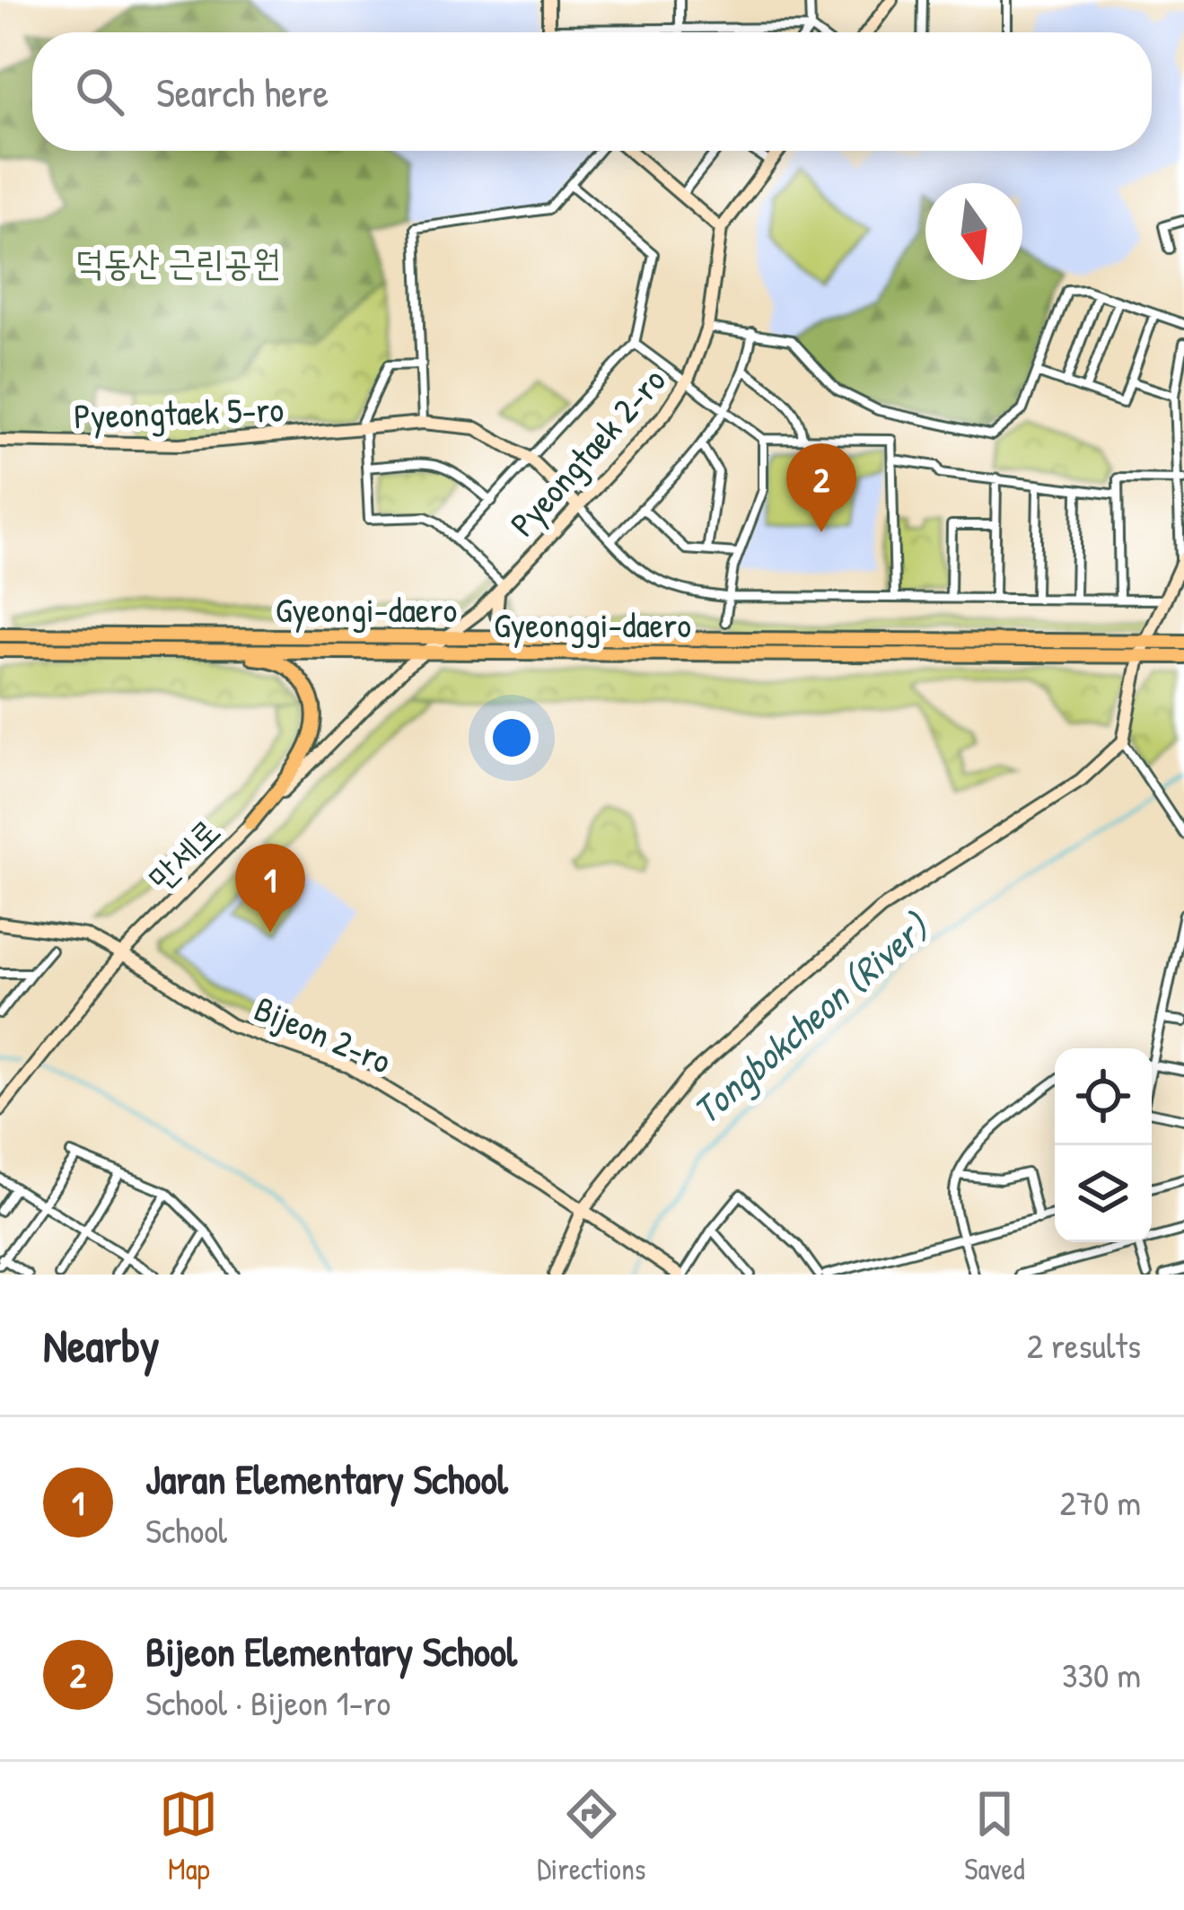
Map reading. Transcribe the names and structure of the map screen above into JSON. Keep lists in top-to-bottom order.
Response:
{
  "streets": {
    "main road": ["Gyeongi-daero", "Gyeonggi-daero"],
    "street": [
      "Pyeongtaek 5-ro",
      "Pyeongtaek 2-ro",
      "만세로",
      "Bijeon 2-ro"
    ]
  },
  "crossings": [
    ["Pyeongtaek 5-ro", "Pyeongtaek 2-ro"],
    ["Pyeongtaek 2-ro", "Gyeongi-daero"],
    ["Pyeongtaek 2-ro", "Gyeonggi-daero"],
    ["Pyeongtaek 2-ro", "만세로"],
    ["Gyeonggi-daero", "만세로"],
    ["만세로", "Bijeon 2-ro"]
  ],
  "water": ["Tongbokcheon (River)"],
  "parks": ["덕동산 근린공원"],
  "north": "bottom",
  "page": {
    "search": "Search here",
    "pins": ["2", "1"],
    "heading": ["Nearby", "2 results"],
    "list": [
      {
        "mark": "1",
        "name": "Jaran Elementary School",
        "note": "School",
        "value": "270 m"
      },
      {
        "mark": "2",
        "name": "Bijeon Elementary School",
        "note": "School · Bijeon 1-ro",
        "value": "330 m"
      }
    ],
    "nav": ["Map", "Directions", "Saved"]
  }
}
